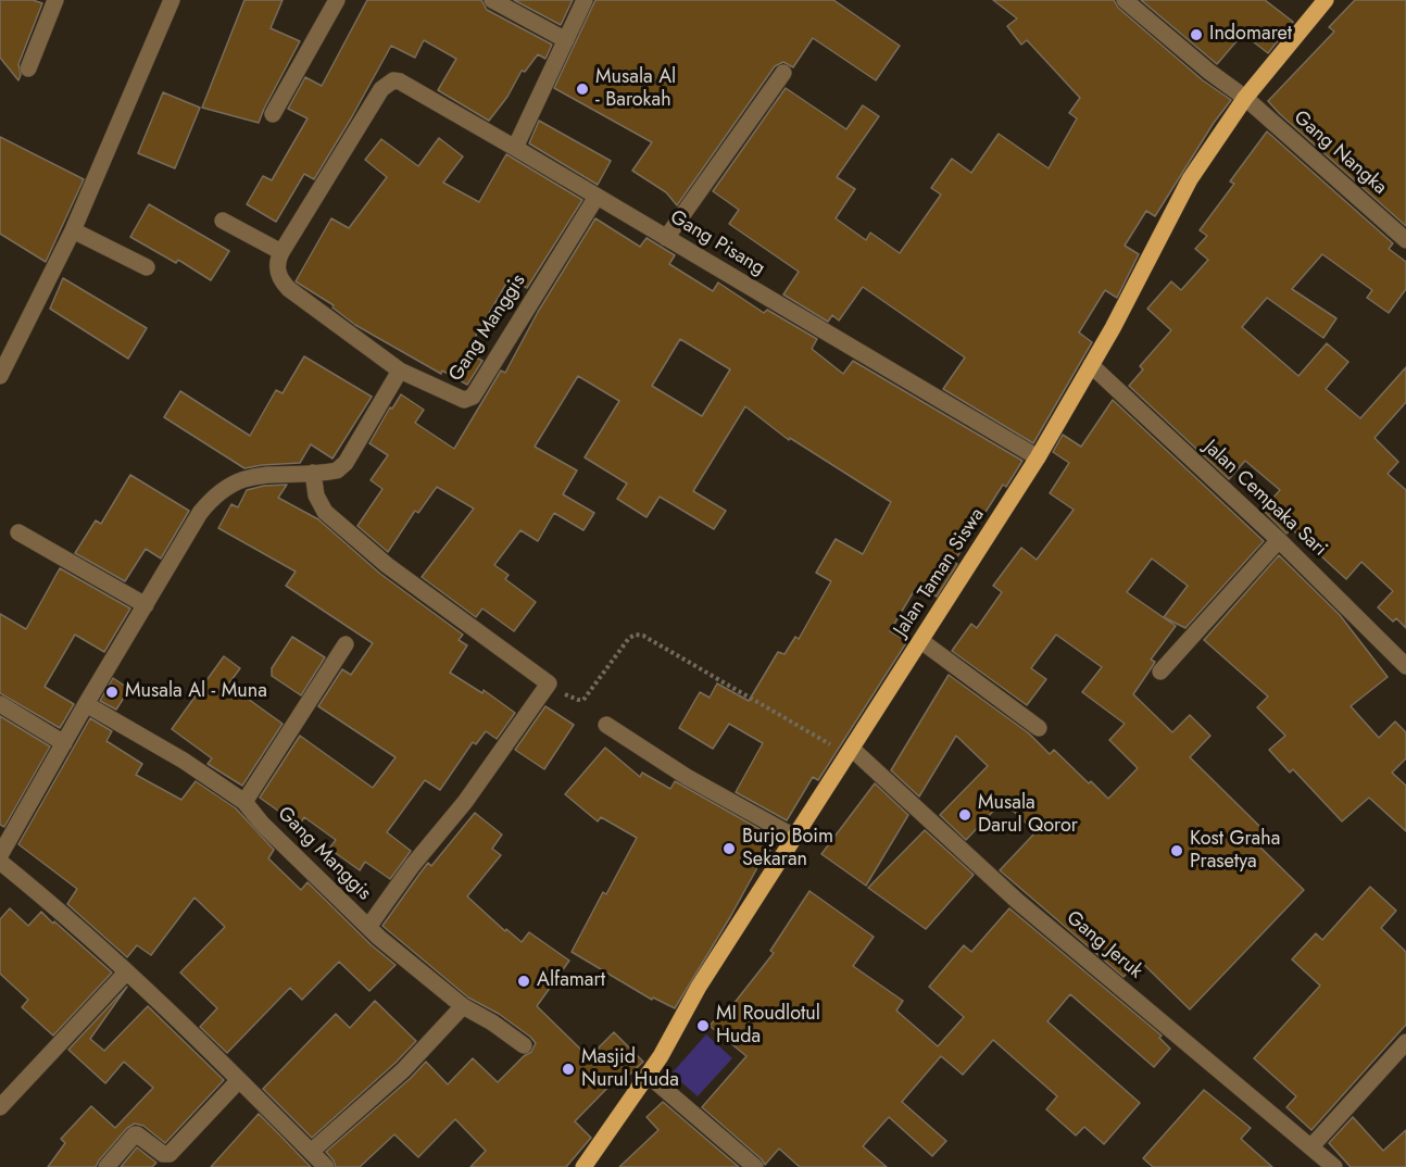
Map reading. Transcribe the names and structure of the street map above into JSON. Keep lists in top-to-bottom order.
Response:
{
  "streets": {
    "main road": ["Jalan Taman Siswa"],
    "street": [
      "Gang Nangka",
      "Gang Pisang",
      "Gang Manggis",
      "Jalan Cempaka Sari",
      "Gang Jeruk"
    ]
  },
  "crossings": [
    ["Gang Nangka", "Jalan Taman Siswa"],
    ["Gang Pisang", "Gang Manggis"],
    ["Gang Pisang", "Jalan Taman Siswa"],
    ["Jalan Cempaka Sari", "Jalan Taman Siswa"],
    ["Jalan Taman Siswa", "Gang Jeruk"]
  ],
  "places": [
    "Indomaret",
    "Musala Al - Barokah",
    "Musala Al - Muna",
    "Musala Darul Qoror",
    "Burjo Boim Sekaran",
    "Kost Graha Prasetya",
    "Alfamart",
    "MI Roudlotul Huda",
    "Masjid Nurul Huda"
  ]
}
